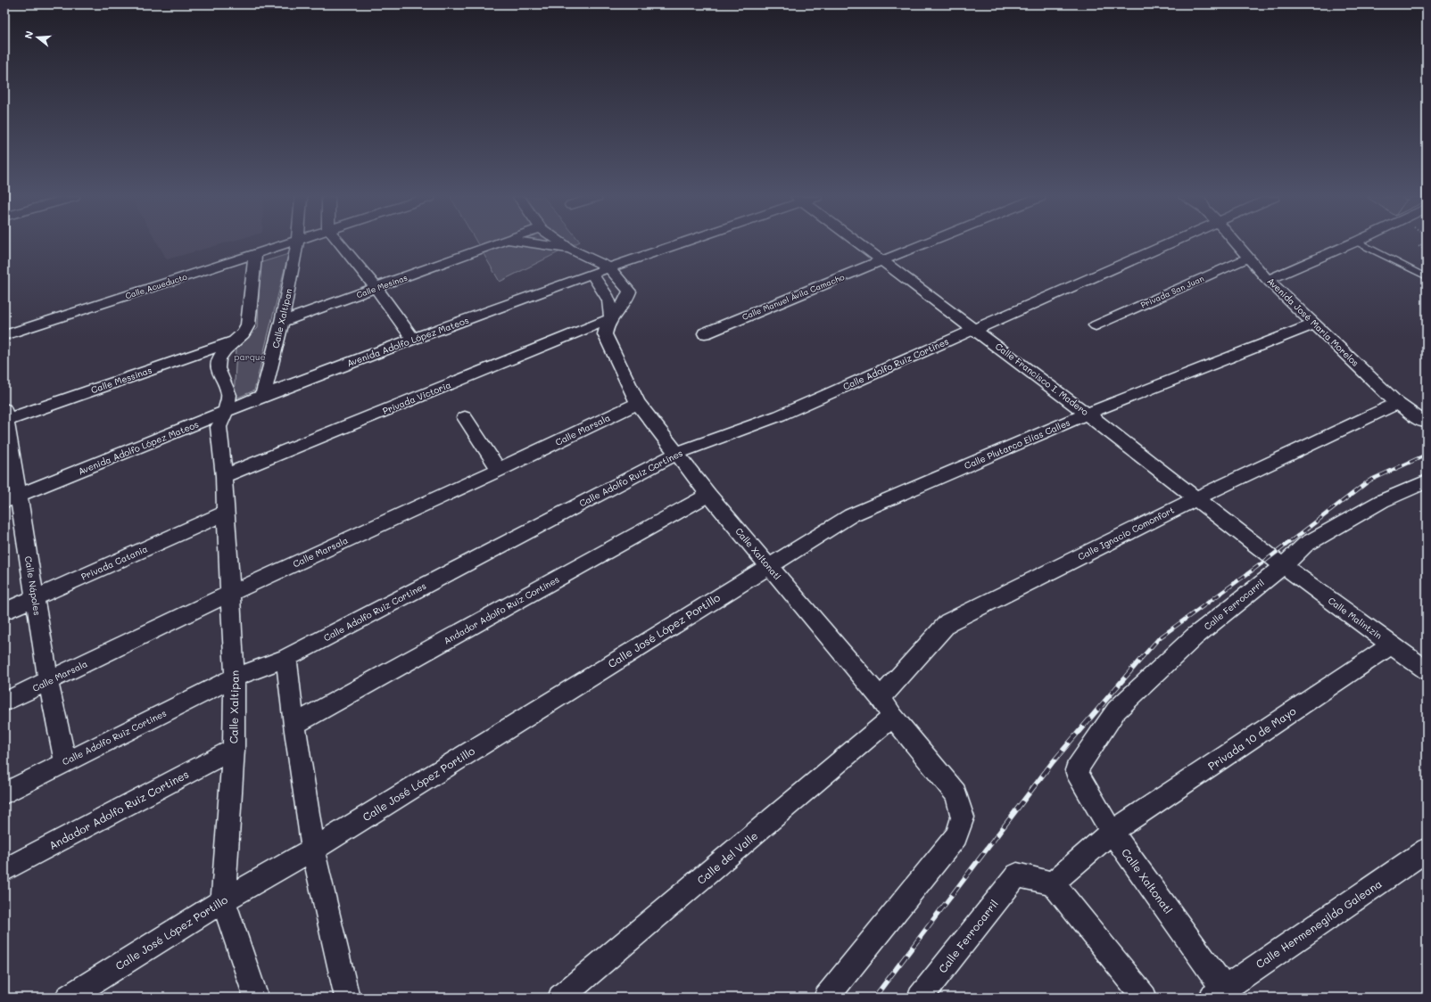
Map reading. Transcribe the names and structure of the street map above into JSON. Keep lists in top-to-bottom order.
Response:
{
  "streets": {
    "street": [
      "Calle Acueducto",
      "Calle Mesinas",
      "Privada San Juan",
      "Calle Manuel Ávila Camacho",
      "Calle Xaltipan",
      "Avenida José María Morelos",
      "Avenida Adolfo López Mateos",
      "Calle Adolfo Ruiz Cortines",
      "Calle Francisco I. Madero",
      "Calle Messinas",
      "Privada Victoria",
      "Calle Marsala",
      "Calle Plutarco Elías Calles",
      "Calle Ignacio Comonfort",
      "Calle Xaltonatl",
      "Privada Catania",
      "Calle Nápoles",
      "Calle Ferrocarril",
      "Andador Adolfo Ruiz Cortines",
      "Calle Malintzin",
      "Calle José López Portillo",
      "Privada 10 de Mayo",
      "Calle del Valle",
      "Calle Hermenegildo Galeana"
    ]
  },
  "crossings": [
    ["Calle Acueducto", "Calle Xaltipan"],
    ["Calle Mesinas", "Calle Xaltipan"],
    ["Privada San Juan", "Avenida José María Morelos"],
    ["Calle Manuel Ávila Camacho", "Calle Francisco I. Madero"],
    ["Calle Xaltipan", "Avenida Adolfo López Mateos"],
    ["Calle Xaltipan", "Calle Adolfo Ruiz Cortines"],
    ["Calle Xaltipan", "Calle Messinas"],
    ["Calle Xaltipan", "Privada Victoria"],
    ["Calle Xaltipan", "Calle Marsala"],
    ["Calle Xaltipan", "Privada Catania"],
    ["Calle Xaltipan", "Andador Adolfo Ruiz Cortines"],
    ["Calle Xaltipan", "Calle José López Portillo"],
    ["Avenida José María Morelos", "Calle Plutarco Elías Calles"],
    ["Avenida José María Morelos", "Calle Ignacio Comonfort"],
    ["Avenida Adolfo López Mateos", "Calle Xaltonatl"],
    ["Avenida Adolfo López Mateos", "Calle Nápoles"],
    ["Calle Adolfo Ruiz Cortines", "Calle Francisco I. Madero"],
    ["Calle Adolfo Ruiz Cortines", "Calle Xaltonatl"],
    ["Calle Adolfo Ruiz Cortines", "Calle Nápoles"],
    ["Calle Francisco I. Madero", "Calle Plutarco Elías Calles"],
    ["Calle Francisco I. Madero", "Calle Ignacio Comonfort"],
    ["Calle Francisco I. Madero", "Calle Ferrocarril"],
    ["Calle Francisco I. Madero", "Calle Malintzin"],
    ["Calle Messinas", "Calle Nápoles"],
    ["Privada Victoria", "Calle Xaltonatl"],
    ["Calle Marsala", "Calle Xaltonatl"],
    ["Calle Marsala", "Calle Nápoles"],
    ["Calle Plutarco Elías Calles", "Calle Xaltonatl"],
    ["Calle Plutarco Elías Calles", "Calle José López Portillo"],
    ["Calle Ignacio Comonfort", "Calle Xaltonatl"],
    ["Calle Xaltonatl", "Calle Ferrocarril"],
    ["Calle Xaltonatl", "Andador Adolfo Ruiz Cortines"],
    ["Calle Xaltonatl", "Calle José López Portillo"],
    ["Calle Xaltonatl", "Privada 10 de Mayo"],
    ["Calle Xaltonatl", "Calle del Valle"],
    ["Calle Xaltonatl", "Calle Hermenegildo Galeana"],
    ["Privada Catania", "Calle Nápoles"],
    ["Calle Ferrocarril", "Calle Malintzin"],
    ["Calle Ferrocarril", "Privada 10 de Mayo"],
    ["Calle Malintzin", "Privada 10 de Mayo"]
  ],
  "parks": ["parque"],
  "north": "left"
}
